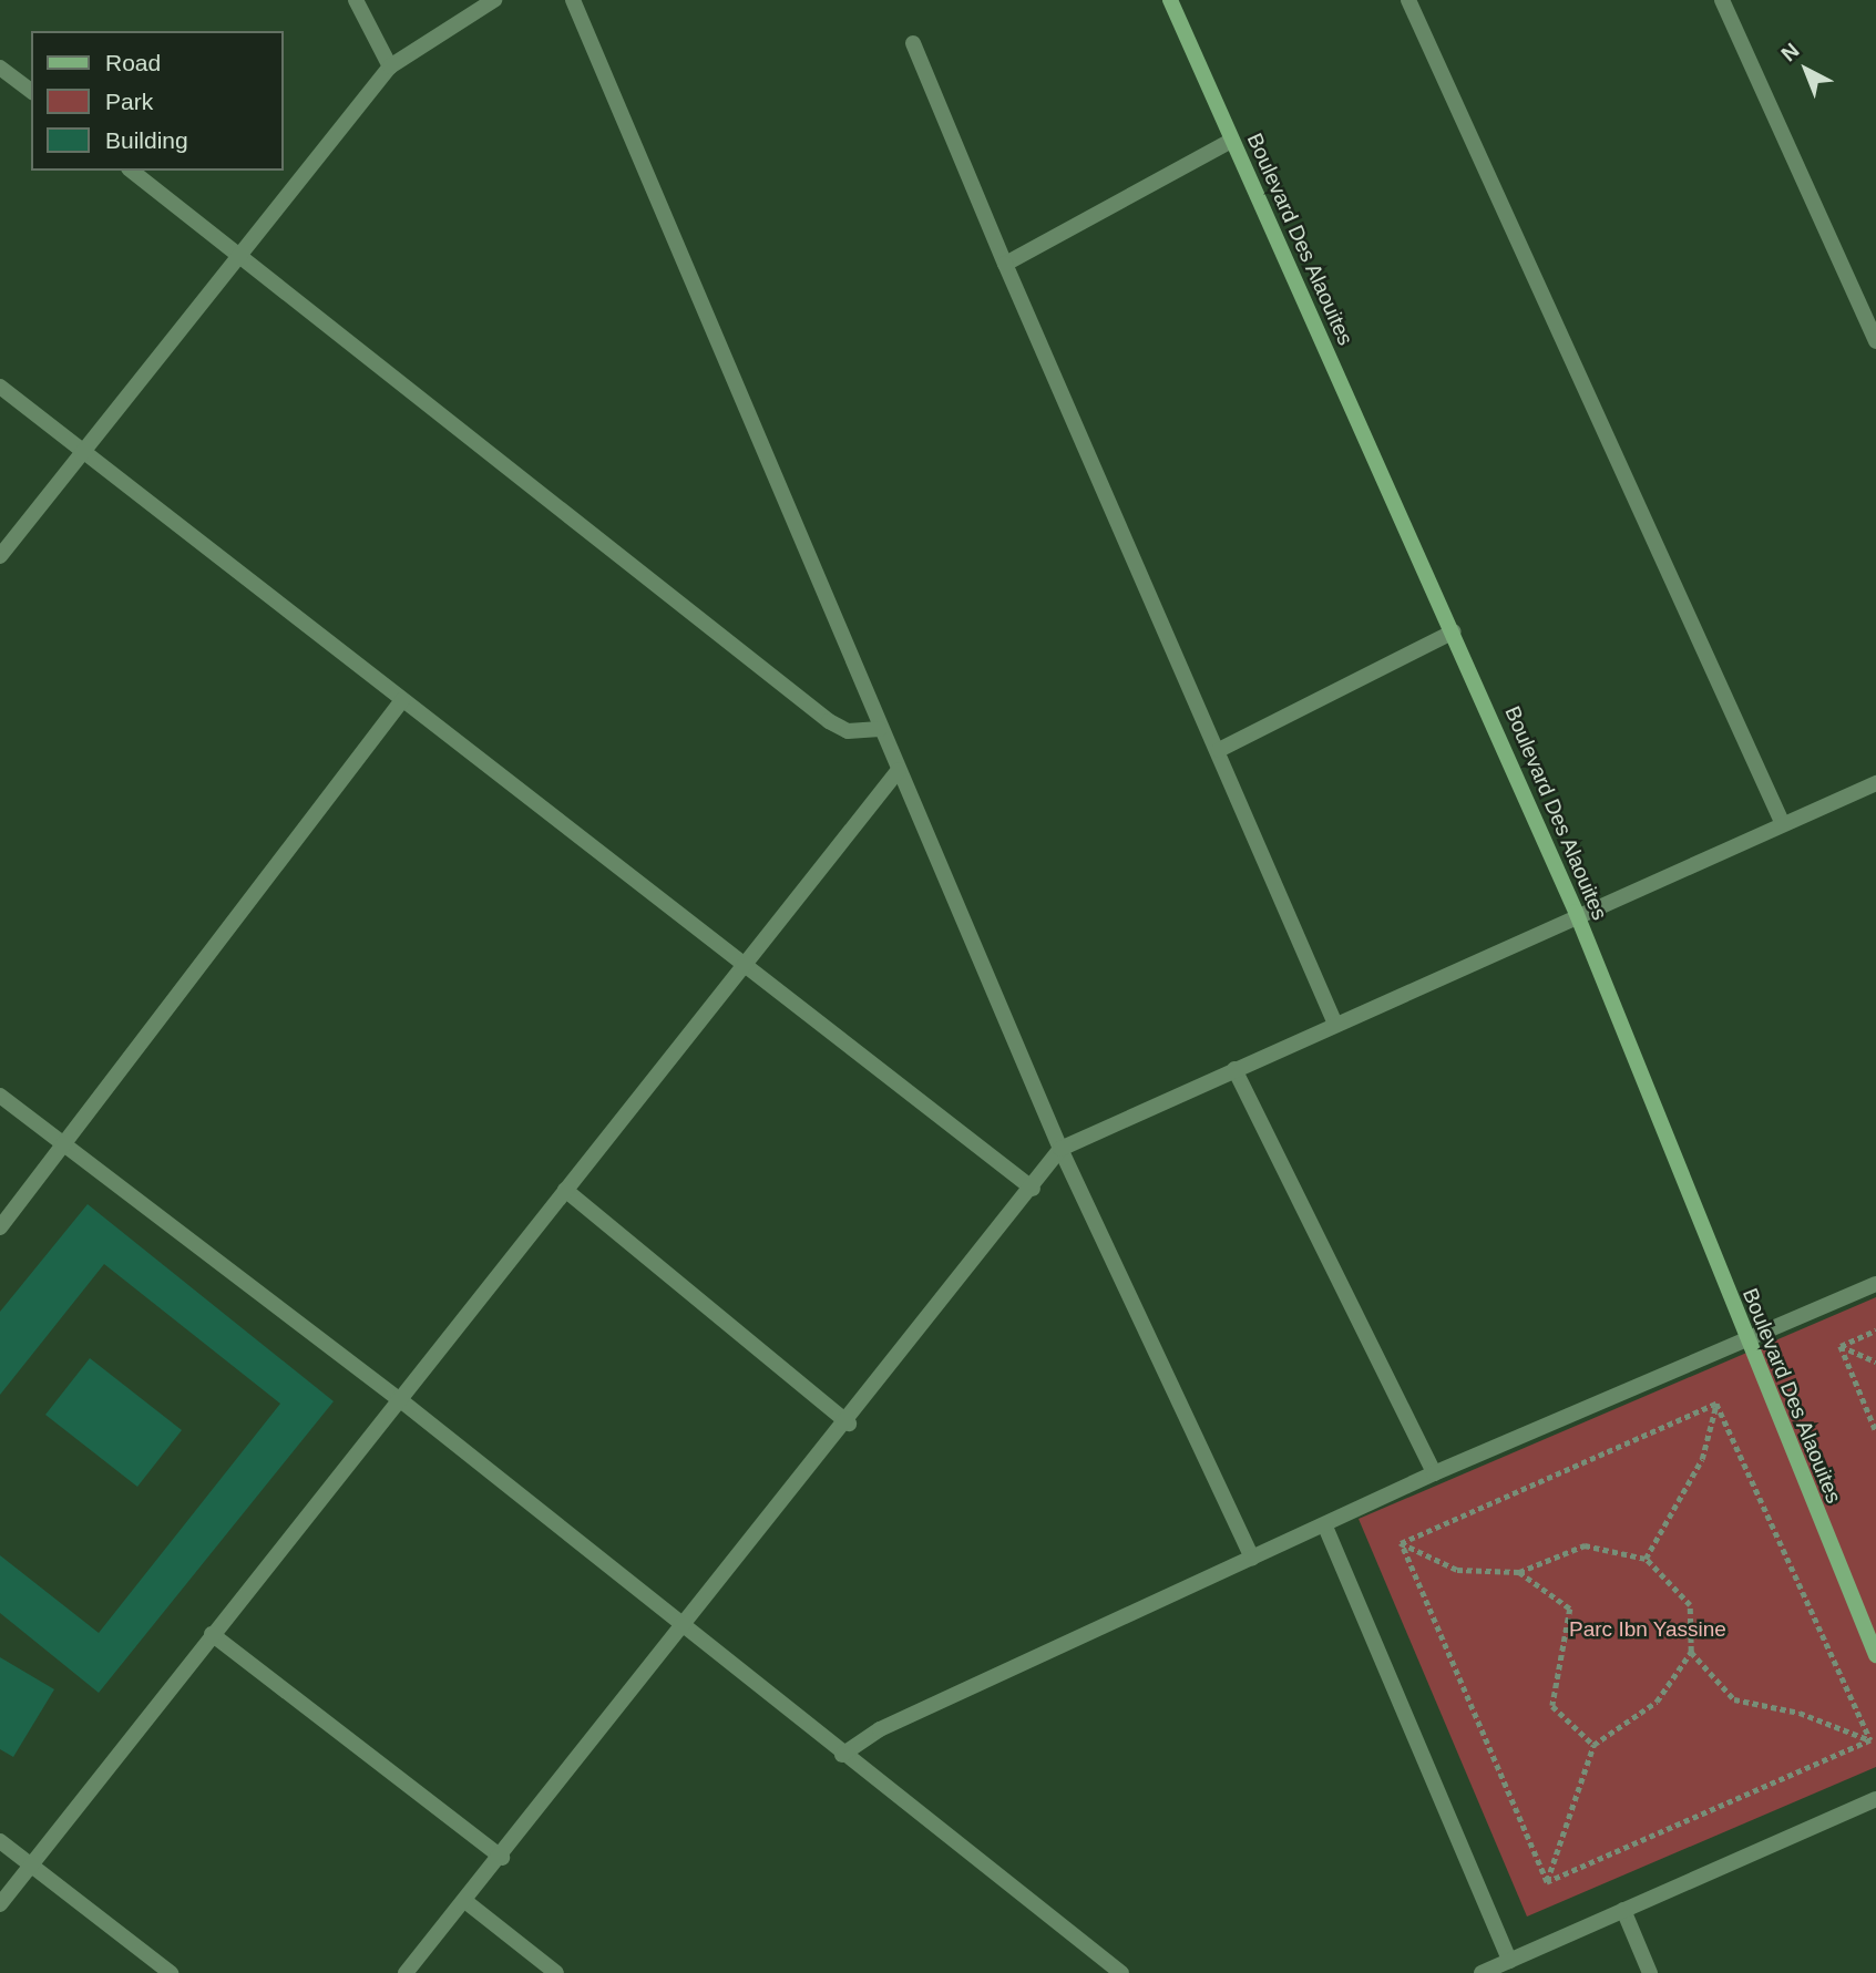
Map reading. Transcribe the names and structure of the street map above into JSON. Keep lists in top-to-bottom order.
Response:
{
  "streets": {
    "main road": ["Boulevard Des Alaouites"]
  },
  "parks": ["Parc Ibn Yassine"],
  "legend": ["Road", "Park", "Building"],
  "north": "top left"
}
